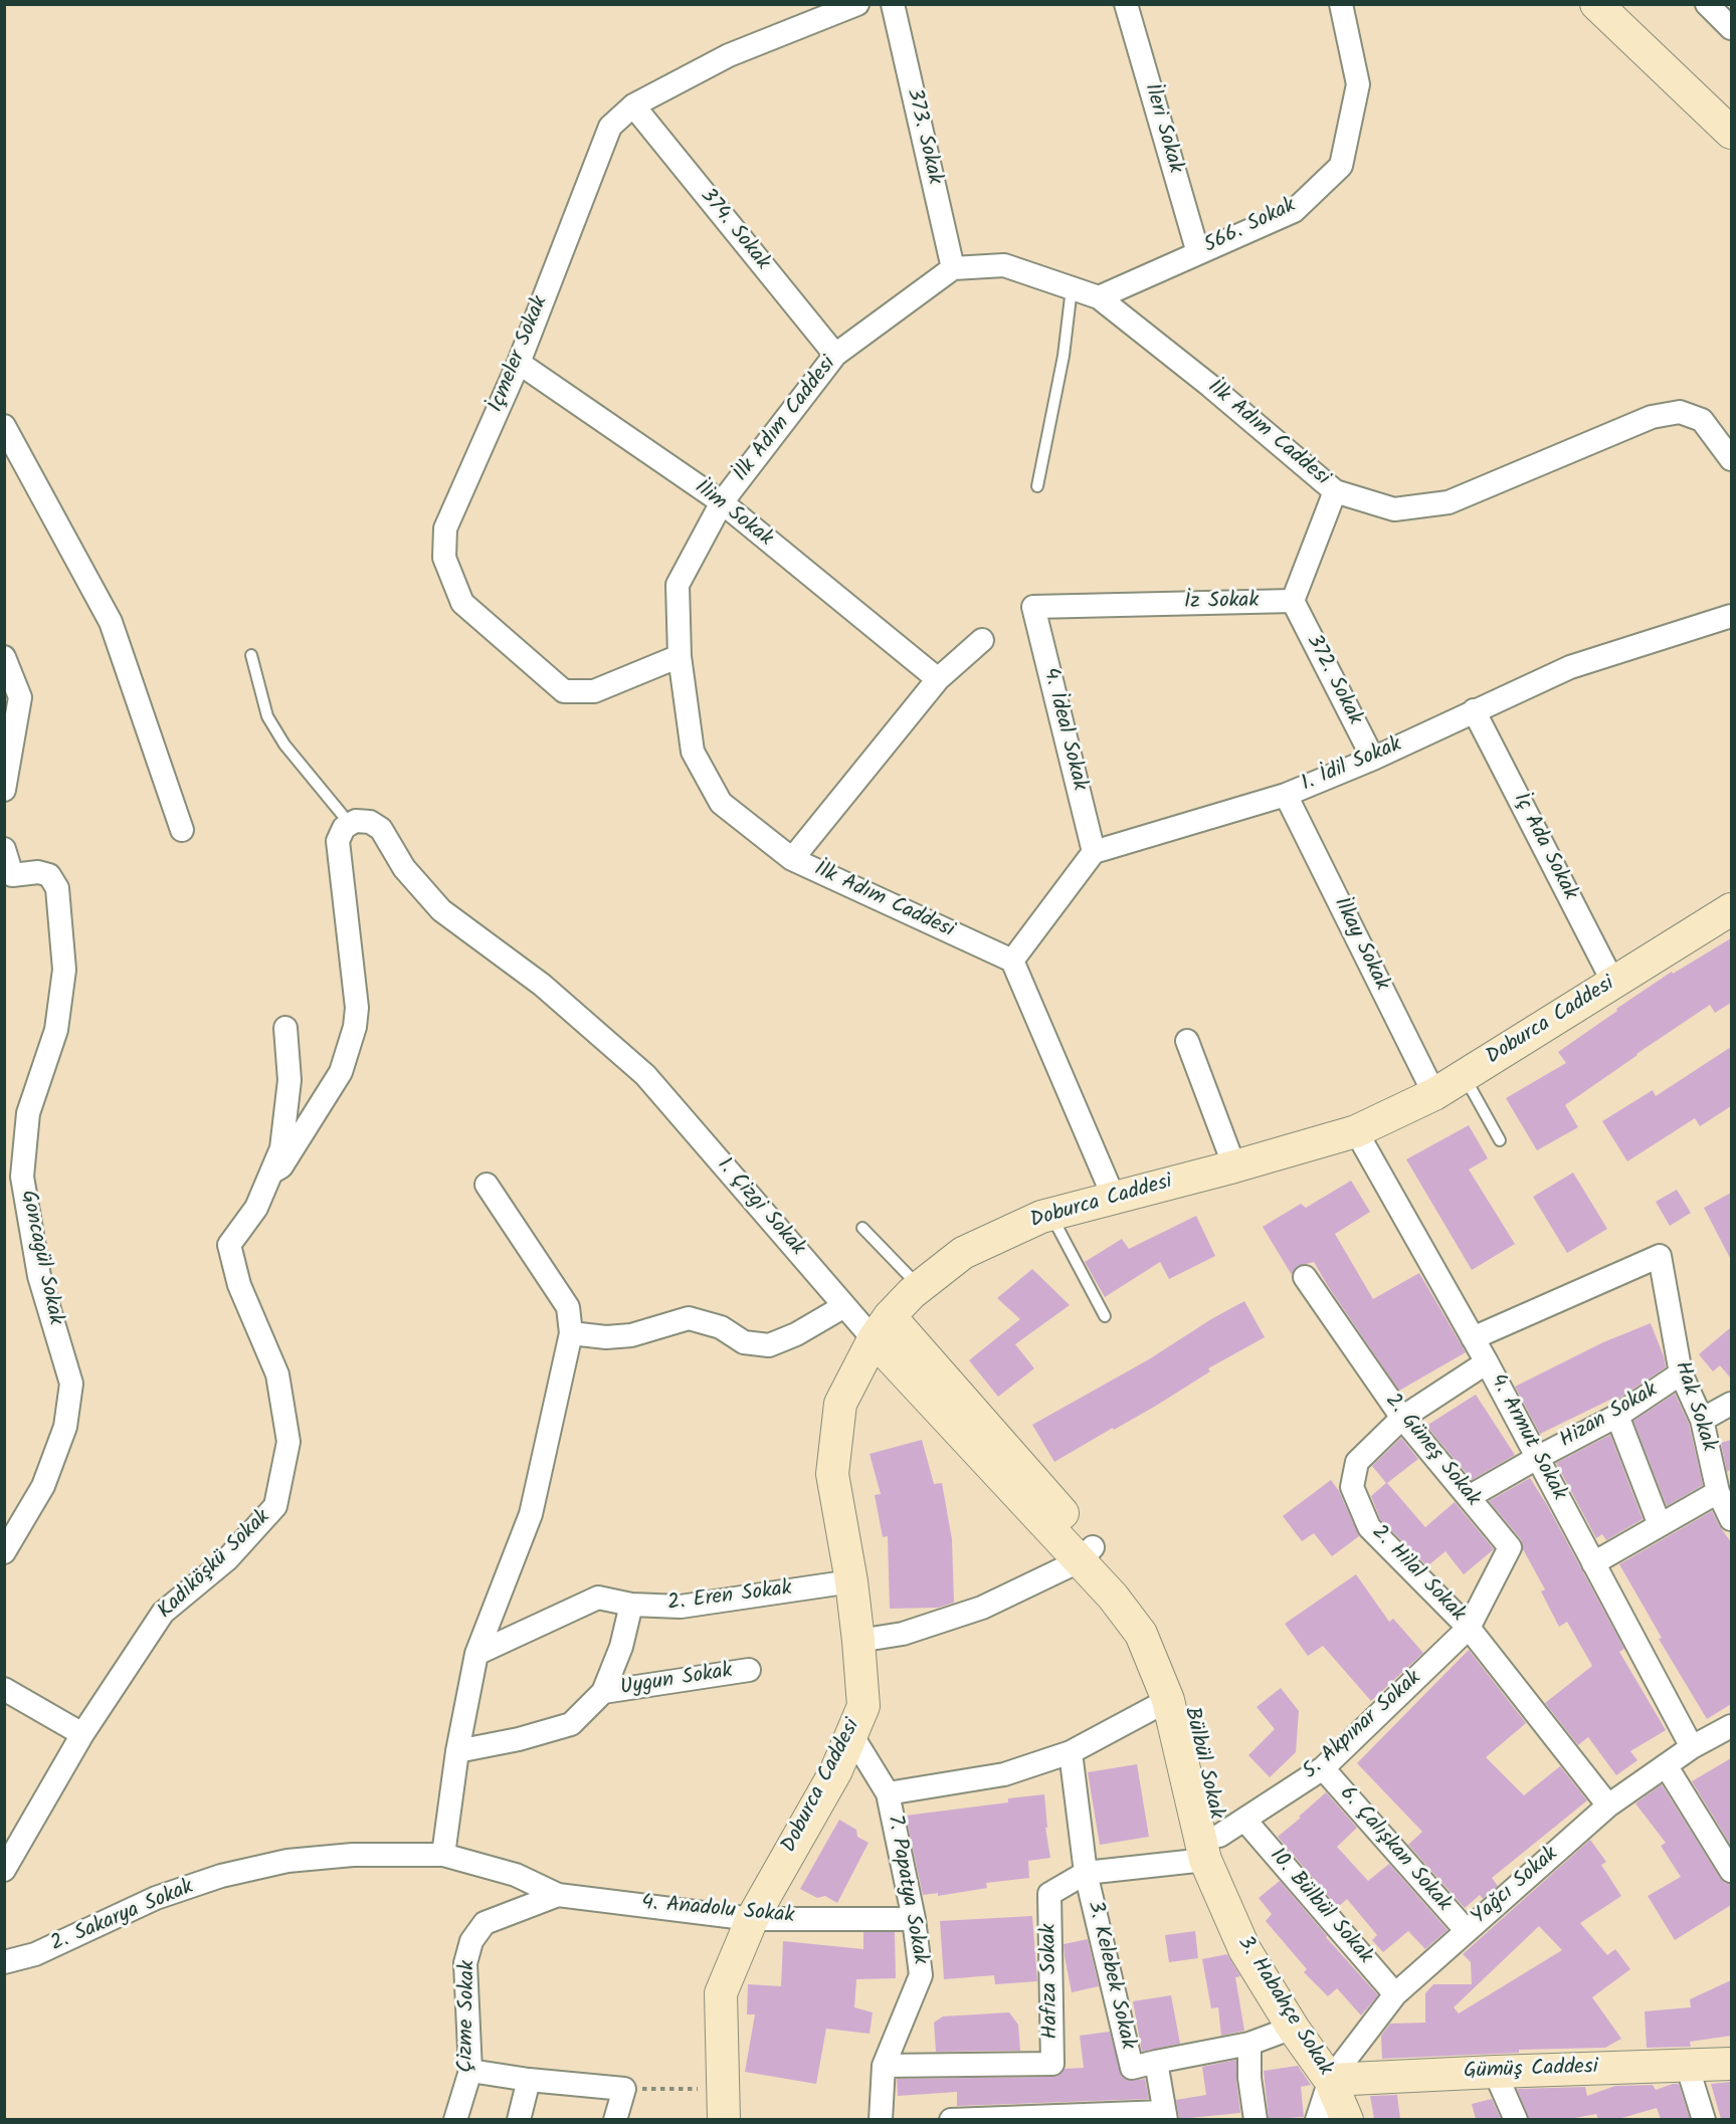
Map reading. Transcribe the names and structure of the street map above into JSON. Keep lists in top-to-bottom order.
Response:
{
  "streets": {
    "main road": [
      "Doburca Caddesi",
      "Bülbül Sokak",
      "3. Habahçe Sokak",
      "Gümüş Caddesi"
    ],
    "street": [
      "İleri Sokak",
      "373. Sokak",
      "566. Sokak",
      "374. Sokak",
      "İçmeler Sokak",
      "İlk Adım Caddesi",
      "İlim Sokak",
      "İz Sokak",
      "372. Sokak",
      "4. İdeal Sokak",
      "1. İdil Sokak",
      "İç Ada Sokak",
      "İlkay Sokak",
      "1. Çizgi Sokak",
      "Goncagül Sokak",
      "Hak Sokak",
      "Hizan Sokak",
      "4. Armut Sokak",
      "2. Güneş Sokak",
      "Kadıköşkü Sokak",
      "2. Hilal Sokak",
      "2. Eren Sokak",
      "Uygun Sokak",
      "5. Akpınar Sokak",
      "6. Çalışkan Sokak",
      "Yağcı Sokak",
      "7. Papatya Sokak",
      "10. Bülbül Sokak",
      "4. Anadolu Sokak",
      "2. Sakarya Sokak",
      "3. Kelebek Sokak",
      "Hafıza Sokak",
      "Çizme Sokak"
    ]
  },
  "crossings": [
    ["İleri Sokak", "566. Sokak"],
    ["373. Sokak", "İlk Adım Caddesi"],
    ["566. Sokak", "İlk Adım Caddesi"],
    ["374. Sokak", "İçmeler Sokak"],
    ["374. Sokak", "İlk Adım Caddesi"],
    ["İçmeler Sokak", "İlk Adım Caddesi"],
    ["İçmeler Sokak", "İlim Sokak"],
    ["İlk Adım Caddesi", "İlim Sokak"],
    ["İz Sokak", "372. Sokak"],
    ["İz Sokak", "4. İdeal Sokak"],
    ["372. Sokak", "1. İdil Sokak"],
    ["4. İdeal Sokak", "1. İdil Sokak"],
    ["1. İdil Sokak", "İç Ada Sokak"],
    ["1. İdil Sokak", "İlkay Sokak"],
    ["İç Ada Sokak", "Doburca Caddesi"],
    ["İlkay Sokak", "Doburca Caddesi"],
    ["Doburca Caddesi", "1. Çizgi Sokak"],
    ["Doburca Caddesi", "4. Armut Sokak"],
    ["Doburca Caddesi", "2. Eren Sokak"],
    ["Doburca Caddesi", "Bülbül Sokak"],
    ["Doburca Caddesi", "7. Papatya Sokak"],
    ["Doburca Caddesi", "4. Anadolu Sokak"],
    ["1. Çizgi Sokak", "Bülbül Sokak"],
    ["Hak Sokak", "Hizan Sokak"],
    ["Hak Sokak", "4. Armut Sokak"],
    ["Hizan Sokak", "4. Armut Sokak"],
    ["Hizan Sokak", "2. Güneş Sokak"],
    ["4. Armut Sokak", "2. Hilal Sokak"],
    ["4. Armut Sokak", "Yağcı Sokak"],
    ["2. Güneş Sokak", "2. Hilal Sokak"],
    ["2. Güneş Sokak", "5. Akpınar Sokak"],
    ["2. Hilal Sokak", "5. Akpınar Sokak"],
    ["2. Hilal Sokak", "Yağcı Sokak"],
    ["5. Akpınar Sokak", "Bülbül Sokak"],
    ["5. Akpınar Sokak", "6. Çalışkan Sokak"],
    ["5. Akpınar Sokak", "10. Bülbül Sokak"],
    ["5. Akpınar Sokak", "3. Habahçe Sokak"],
    ["Bülbül Sokak", "10. Bülbül Sokak"],
    ["Bülbül Sokak", "3. Habahçe Sokak"],
    ["6. Çalışkan Sokak", "Yağcı Sokak"],
    ["Yağcı Sokak", "10. Bülbül Sokak"],
    ["Yağcı Sokak", "3. Habahçe Sokak"],
    ["Yağcı Sokak", "Gümüş Caddesi"],
    ["7. Papatya Sokak", "4. Anadolu Sokak"],
    ["7. Papatya Sokak", "Hafıza Sokak"],
    ["10. Bülbül Sokak", "3. Habahçe Sokak"],
    ["4. Anadolu Sokak", "2. Sakarya Sokak"],
    ["4. Anadolu Sokak", "Çizme Sokak"],
    ["2. Sakarya Sokak", "Çizme Sokak"],
    ["3. Kelebek Sokak", "Hafıza Sokak"],
    ["3. Habahçe Sokak", "Gümüş Caddesi"]
  ]
}
